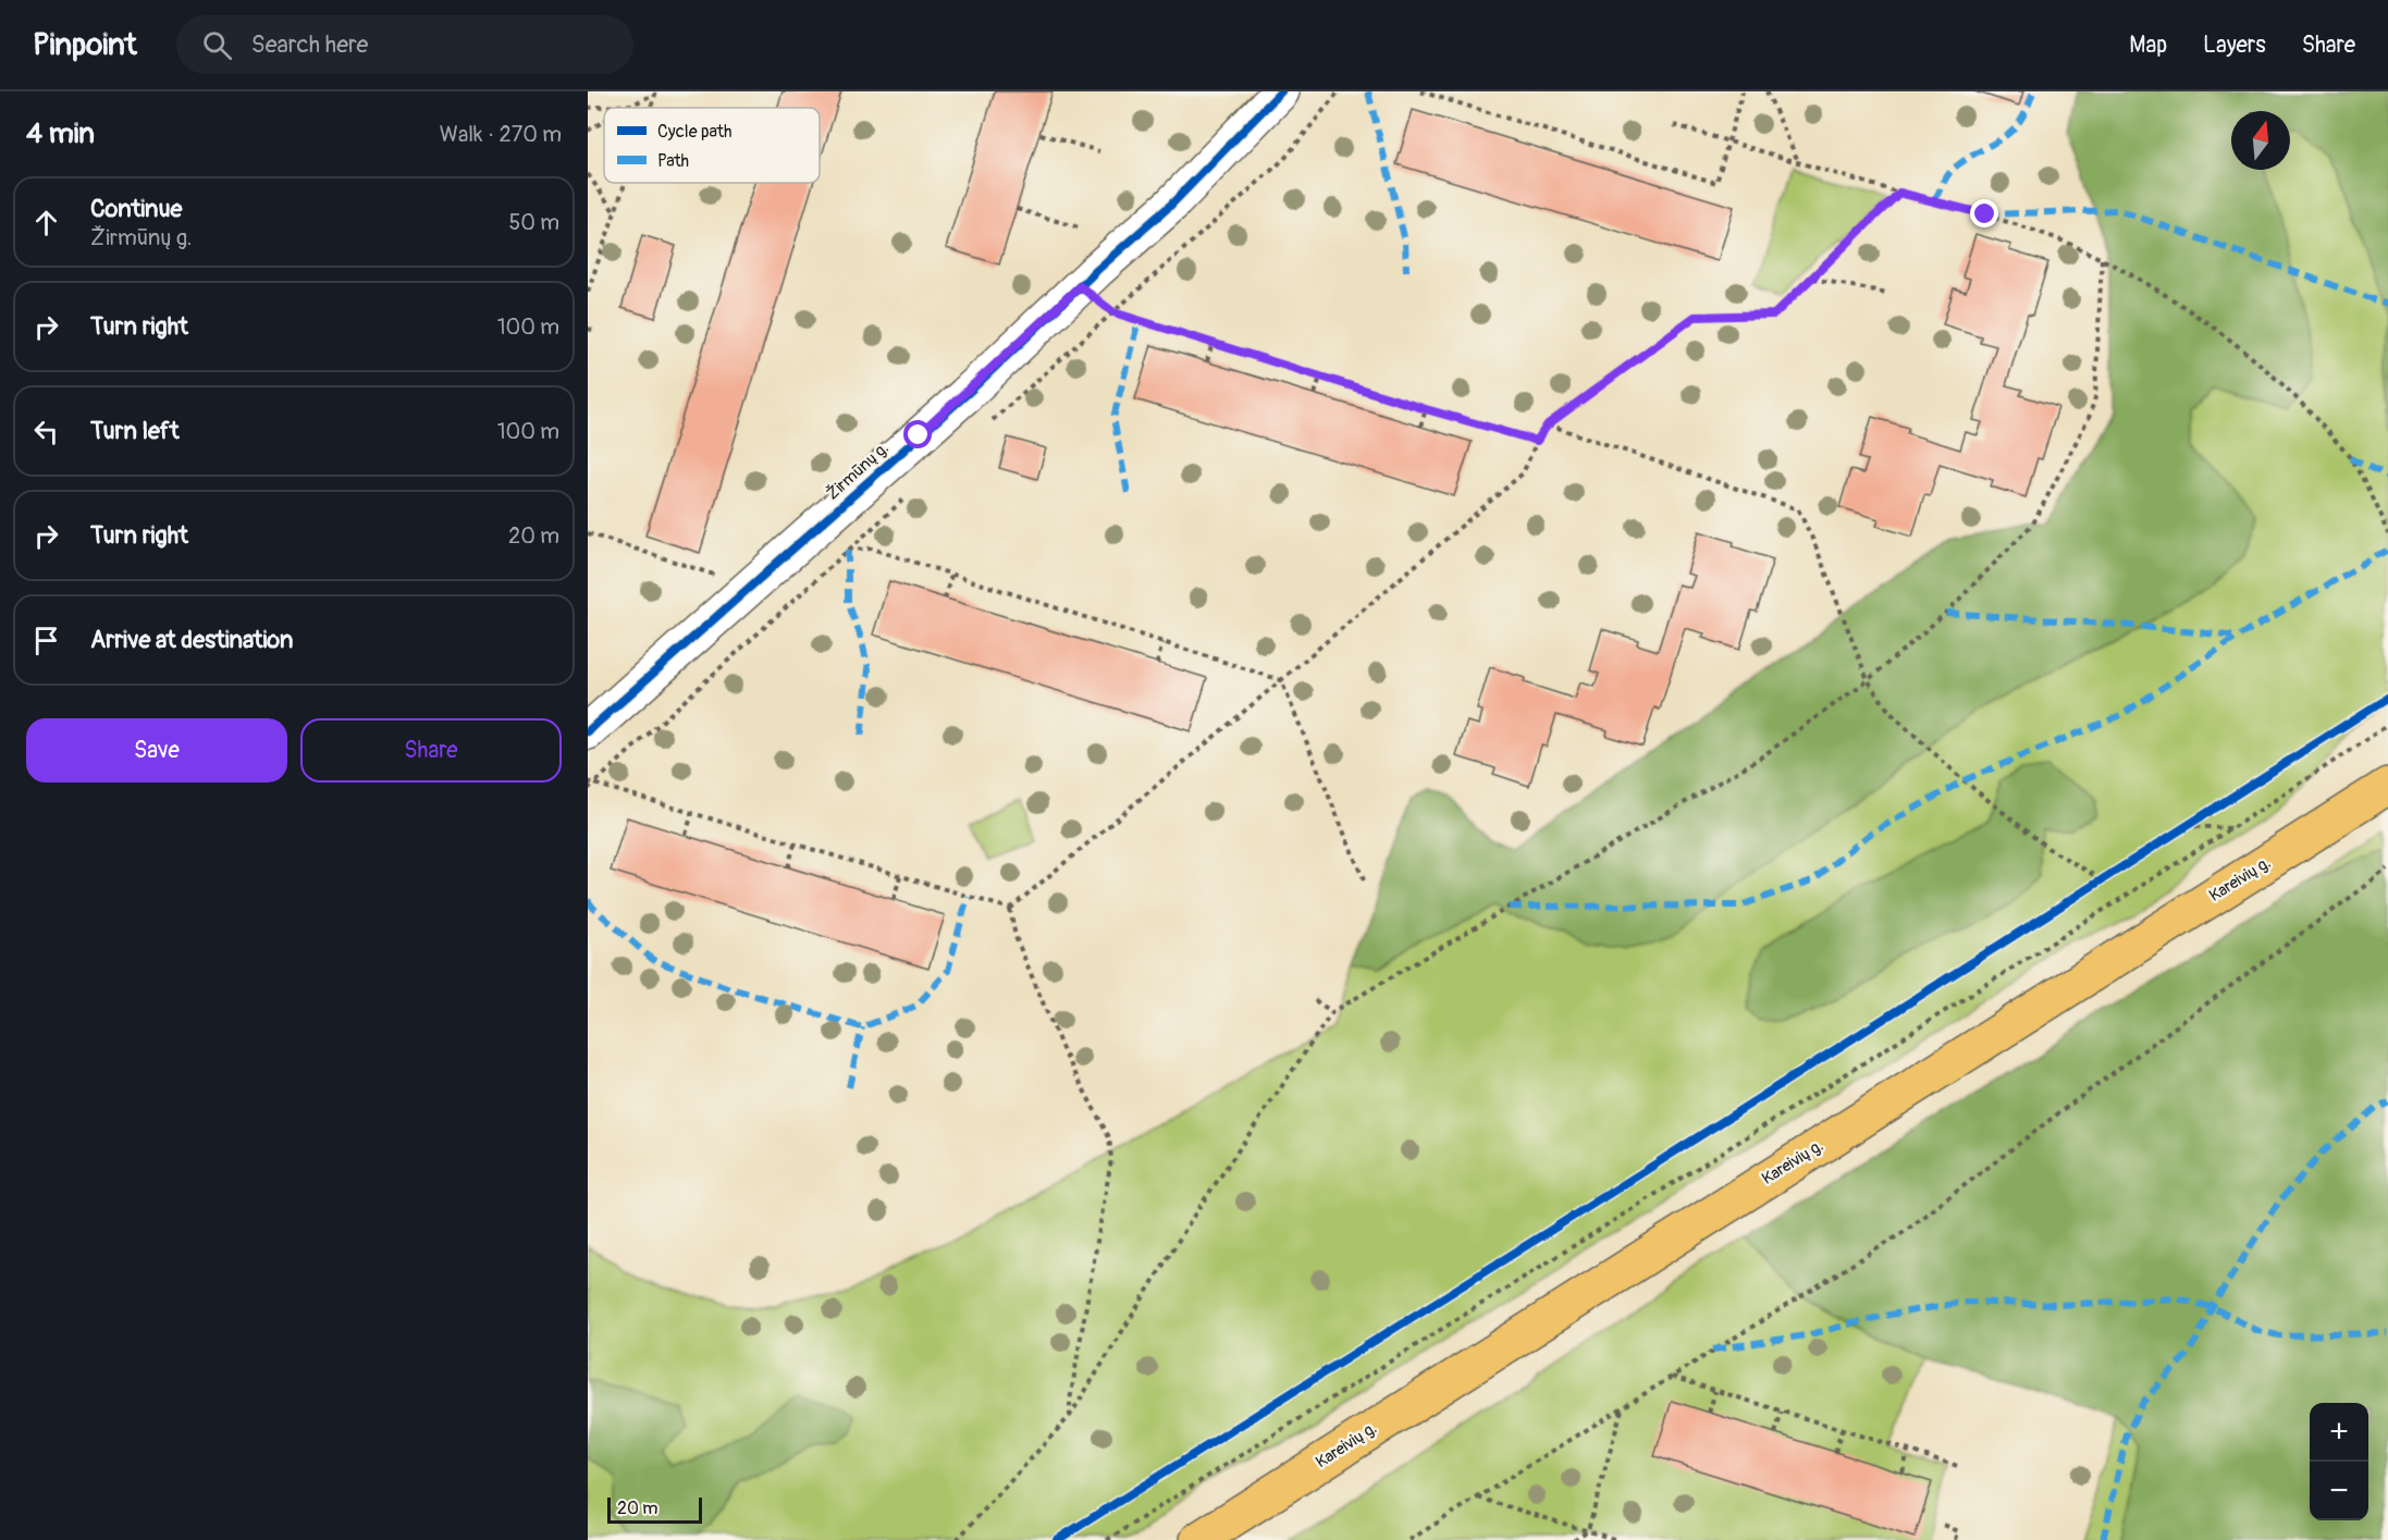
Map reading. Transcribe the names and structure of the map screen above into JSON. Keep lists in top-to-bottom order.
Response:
{
  "streets": {
    "main road": ["Kareivių g."],
    "street": ["Žirmūnų g."]
  },
  "legend": ["Cycle path", "Path"],
  "scale_bar": "20 m",
  "north": "top",
  "page": {
    "header": "Pinpoint",
    "search": "Search here",
    "nav": ["Map", "Layers", "Share"],
    "heading": ["4 min", "Walk · 270 m"],
    "list": [
      ["Continue", "Žirmūnų g.", "50 m"],
      ["Turn right", "100 m"],
      ["Turn left", "100 m"],
      ["Turn right", "20 m"],
      "Arrive at destination"
    ],
    "buttons": ["Save", "Share"],
    "map_buttons": ["+", "−"],
    "scale": "20 m"
  }
}
